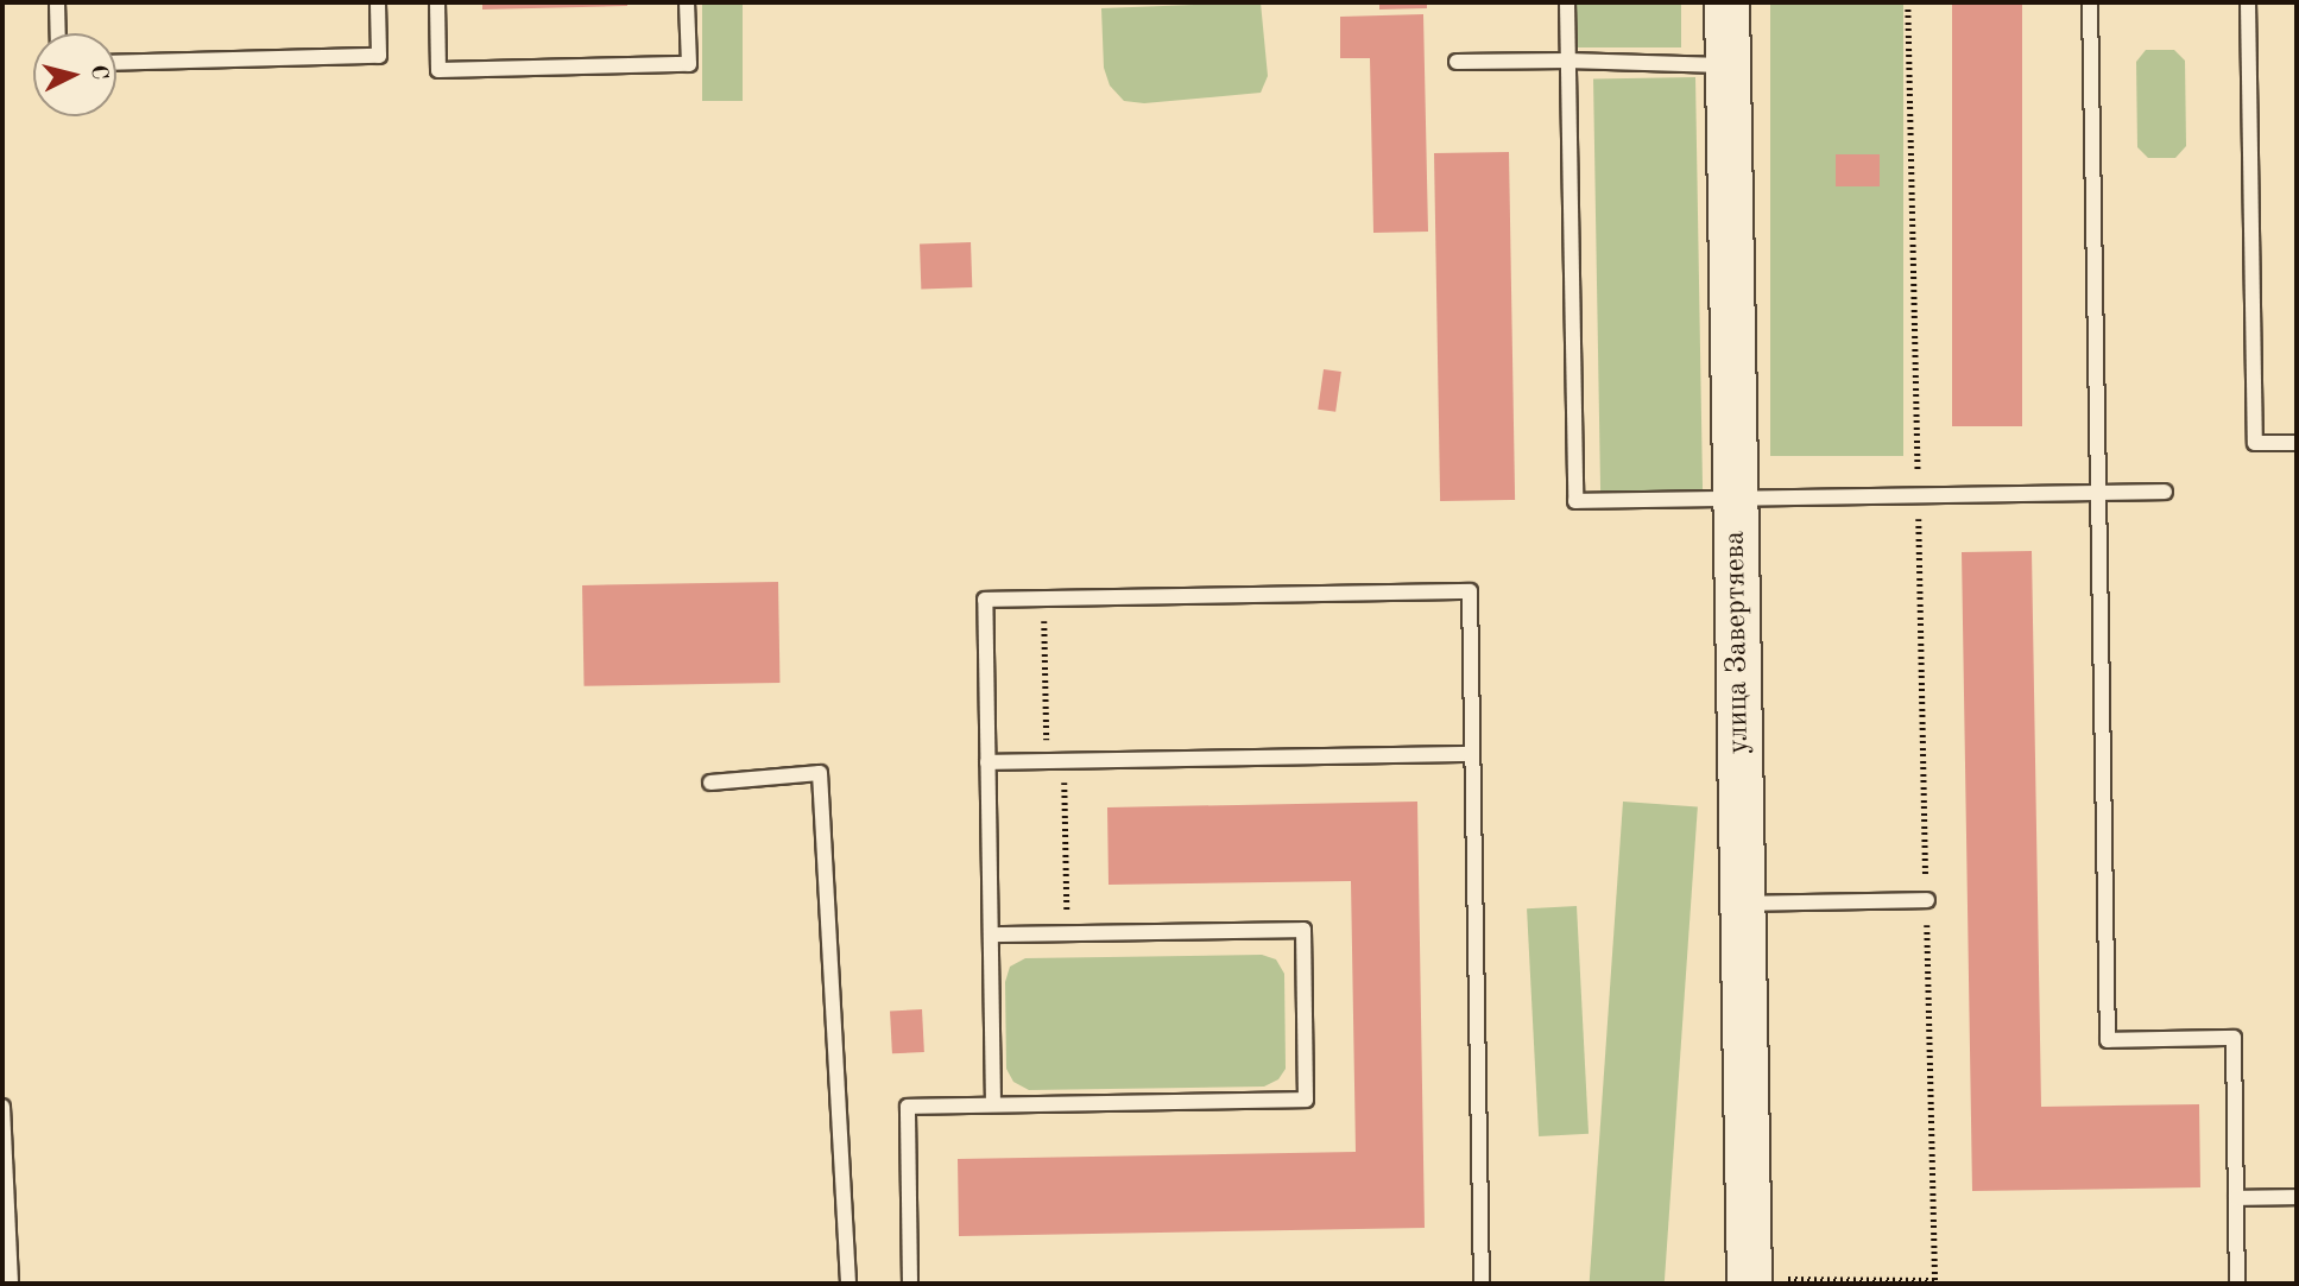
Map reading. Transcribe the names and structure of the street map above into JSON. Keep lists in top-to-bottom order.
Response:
{
  "streets": {
    "main road": ["улица Завертяева"]
  },
  "north": "right"
}
